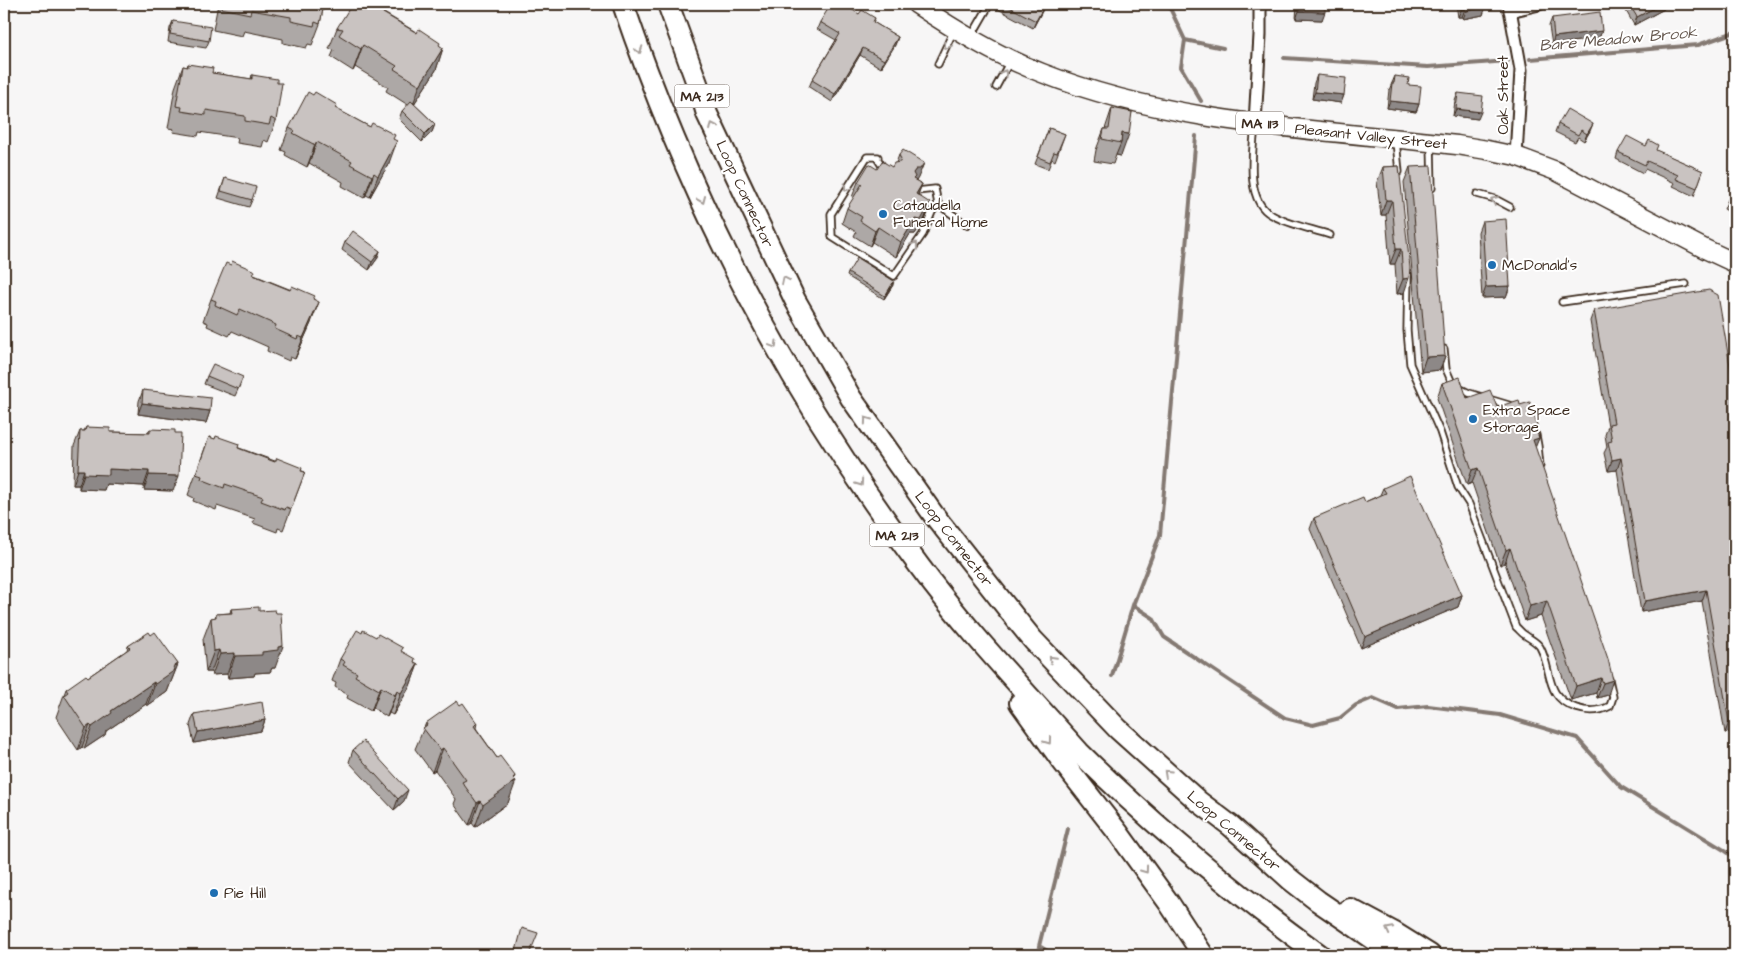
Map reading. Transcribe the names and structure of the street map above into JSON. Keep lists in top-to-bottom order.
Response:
{
  "streets": {
    "highway": ["MA 213", "Loop Connector"],
    "main road": ["MA 113", "Pleasant Valley Street"],
    "street": ["Oak Street"]
  },
  "crossings": [
    ["Oak Street", "Pleasant Valley Street"]
  ],
  "water": ["Bare Meadow Brook"],
  "places": [
    "Cataudella Funeral Home",
    "McDonald's",
    "Extra Space Storage",
    "Pie Hill"
  ]
}
